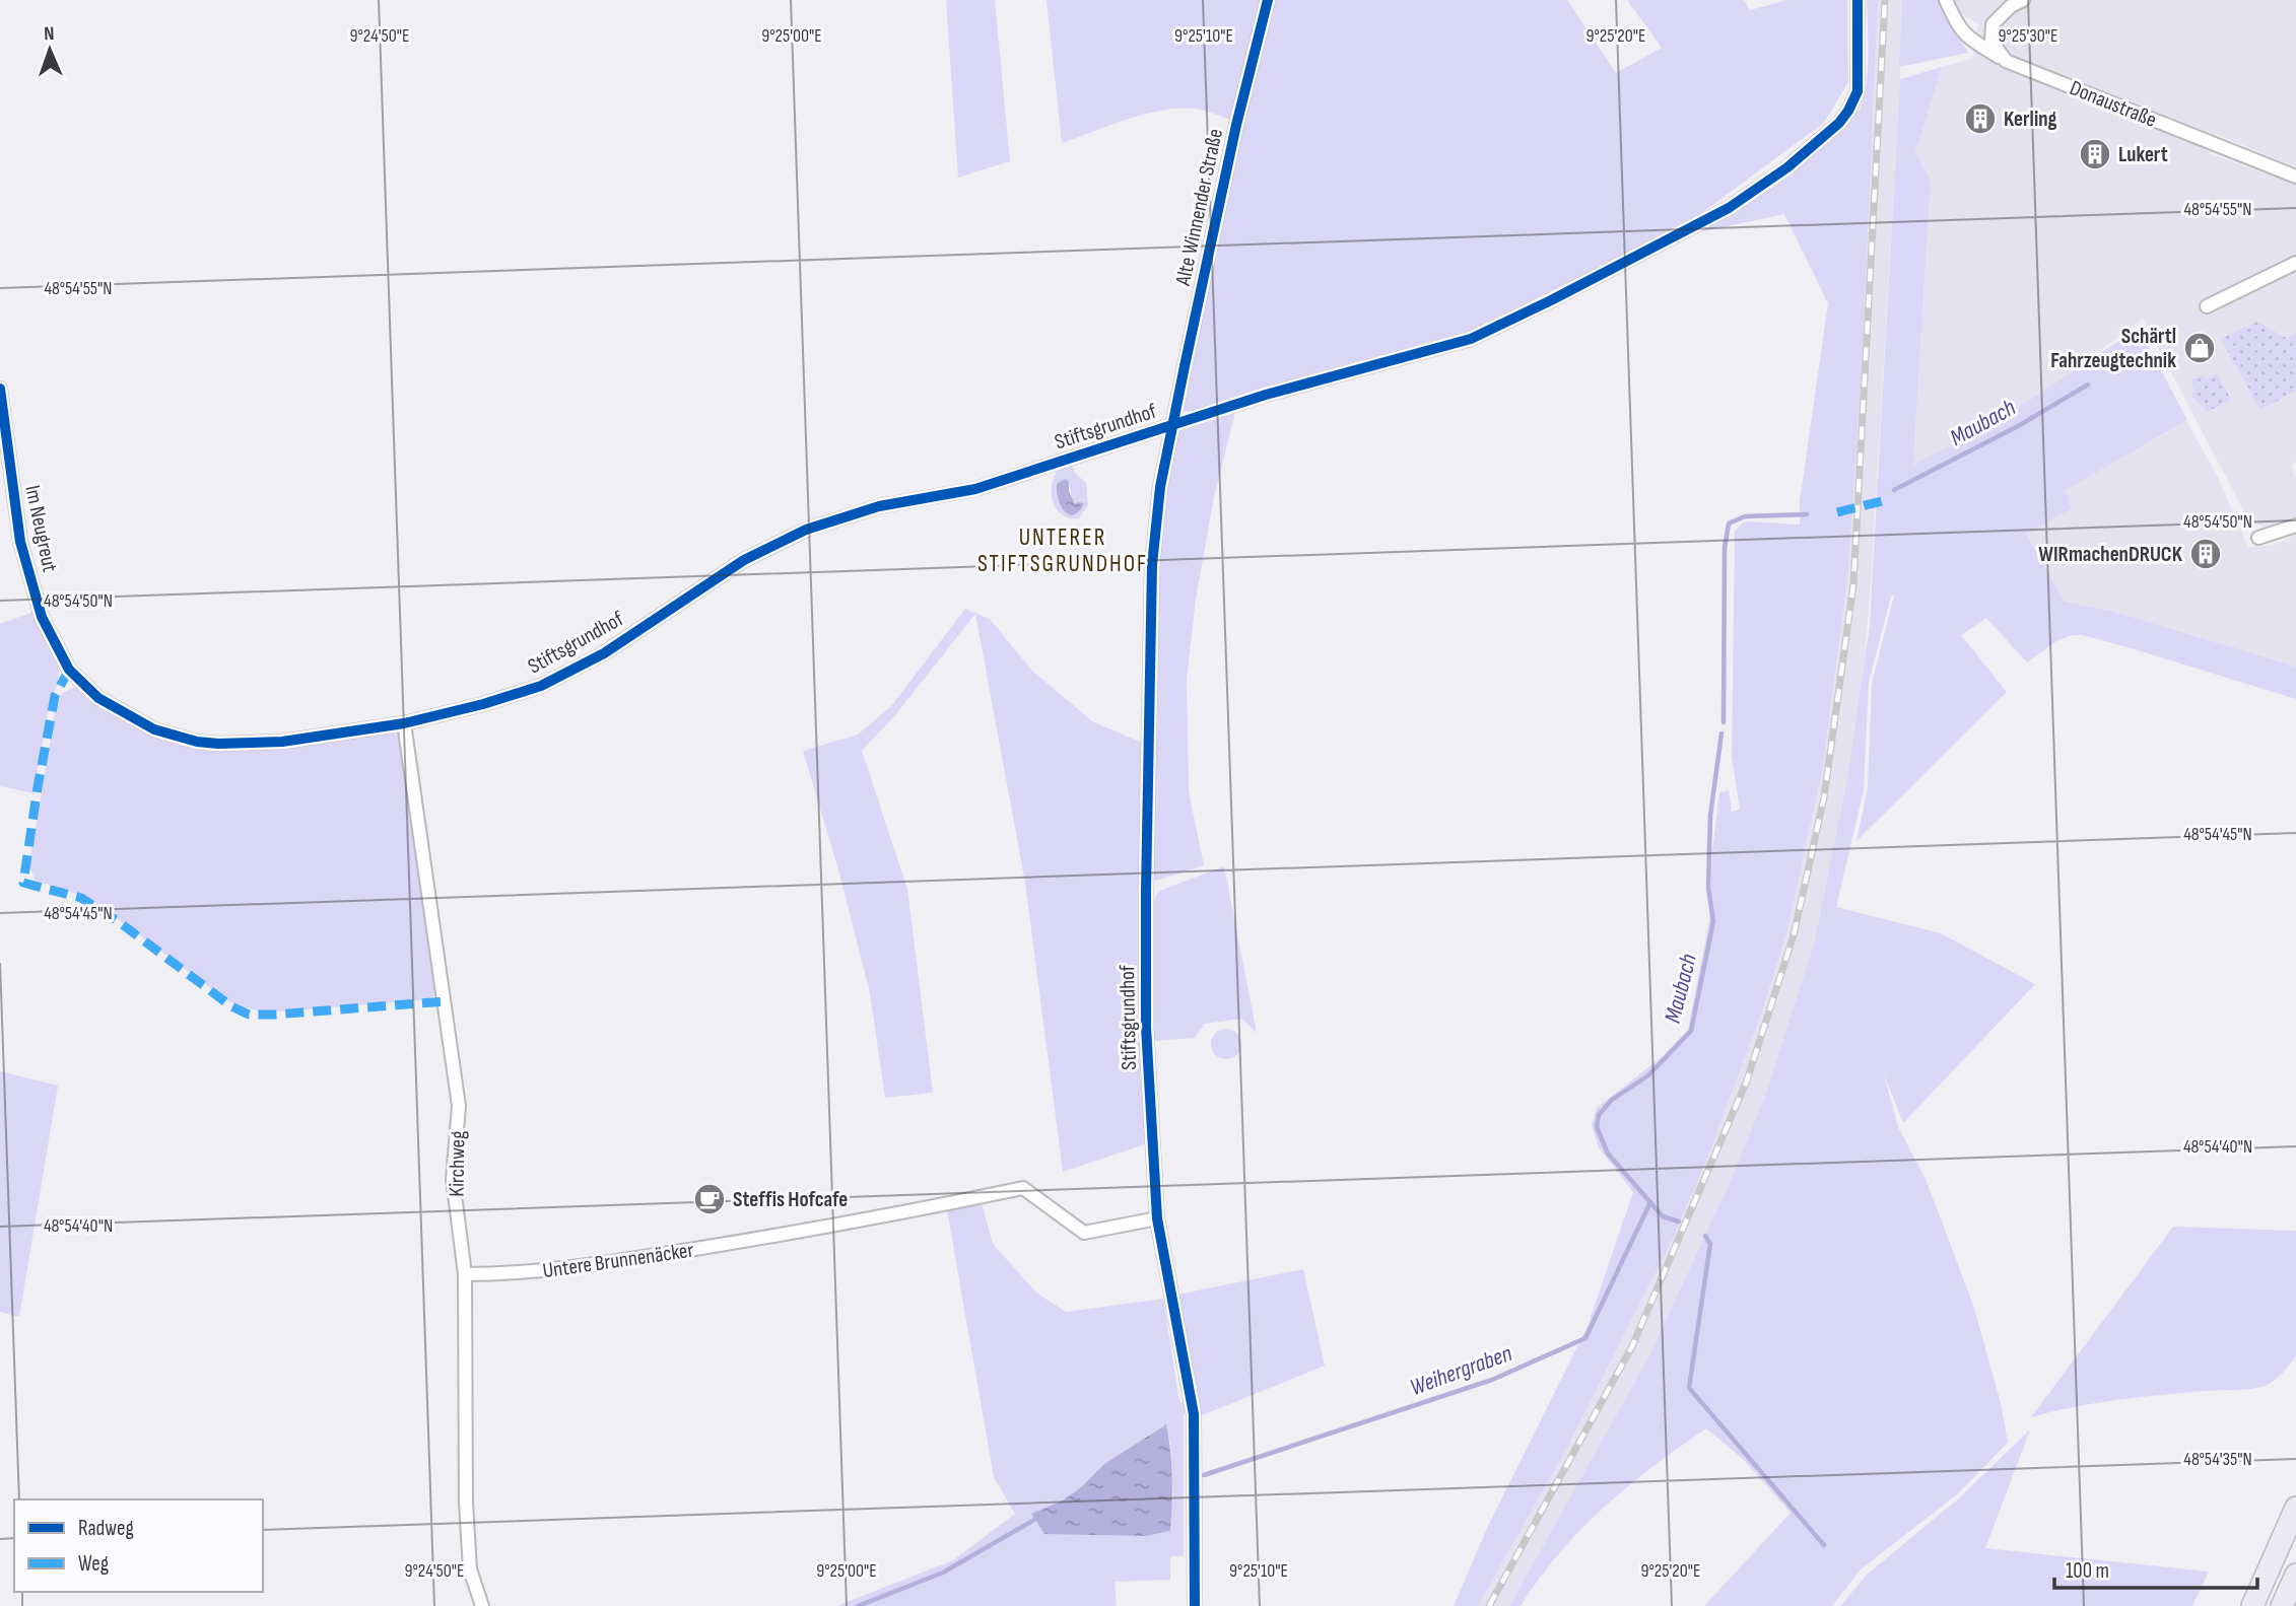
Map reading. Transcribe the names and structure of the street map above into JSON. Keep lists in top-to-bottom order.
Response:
{
  "streets": {
    "street": [
      "Donaustraße",
      "Alte Winnender Straße",
      "Stiftsgrundhof",
      "Im Neugreut",
      "Kirchweg",
      "Untere Brunnenäcker"
    ]
  },
  "crossings": [
    ["Alte Winnender Straße", "Stiftsgrundhof"],
    ["Stiftsgrundhof", "Im Neugreut"],
    ["Stiftsgrundhof", "Kirchweg"],
    ["Stiftsgrundhof", "Untere Brunnenäcker"],
    ["Kirchweg", "Untere Brunnenäcker"]
  ],
  "districts": ["UNTERER STIFTSGRUNDHOF"],
  "water": ["Maubach", "Weihergraben"],
  "places": {
    "building": ["Kerling", "Lukert", "WIRmachenDRUCK"],
    "shop": ["Schärtl Fahrzeugtechnik"],
    "cafe": ["Steffis Hofcafe"]
  },
  "legend": ["Radweg", "Weg"],
  "scale_bar": "100 m",
  "north": "top",
  "coordinates": [
    "9°24'50\"E",
    "9°25'00\"E",
    "9°25'10\"E",
    "9°25'20\"E",
    "9°25'30\"E",
    "48°54'55\"N",
    "48°54'50\"N",
    "48°54'45\"N",
    "48°54'40\"N",
    "48°54'35\"N"
  ]
}
